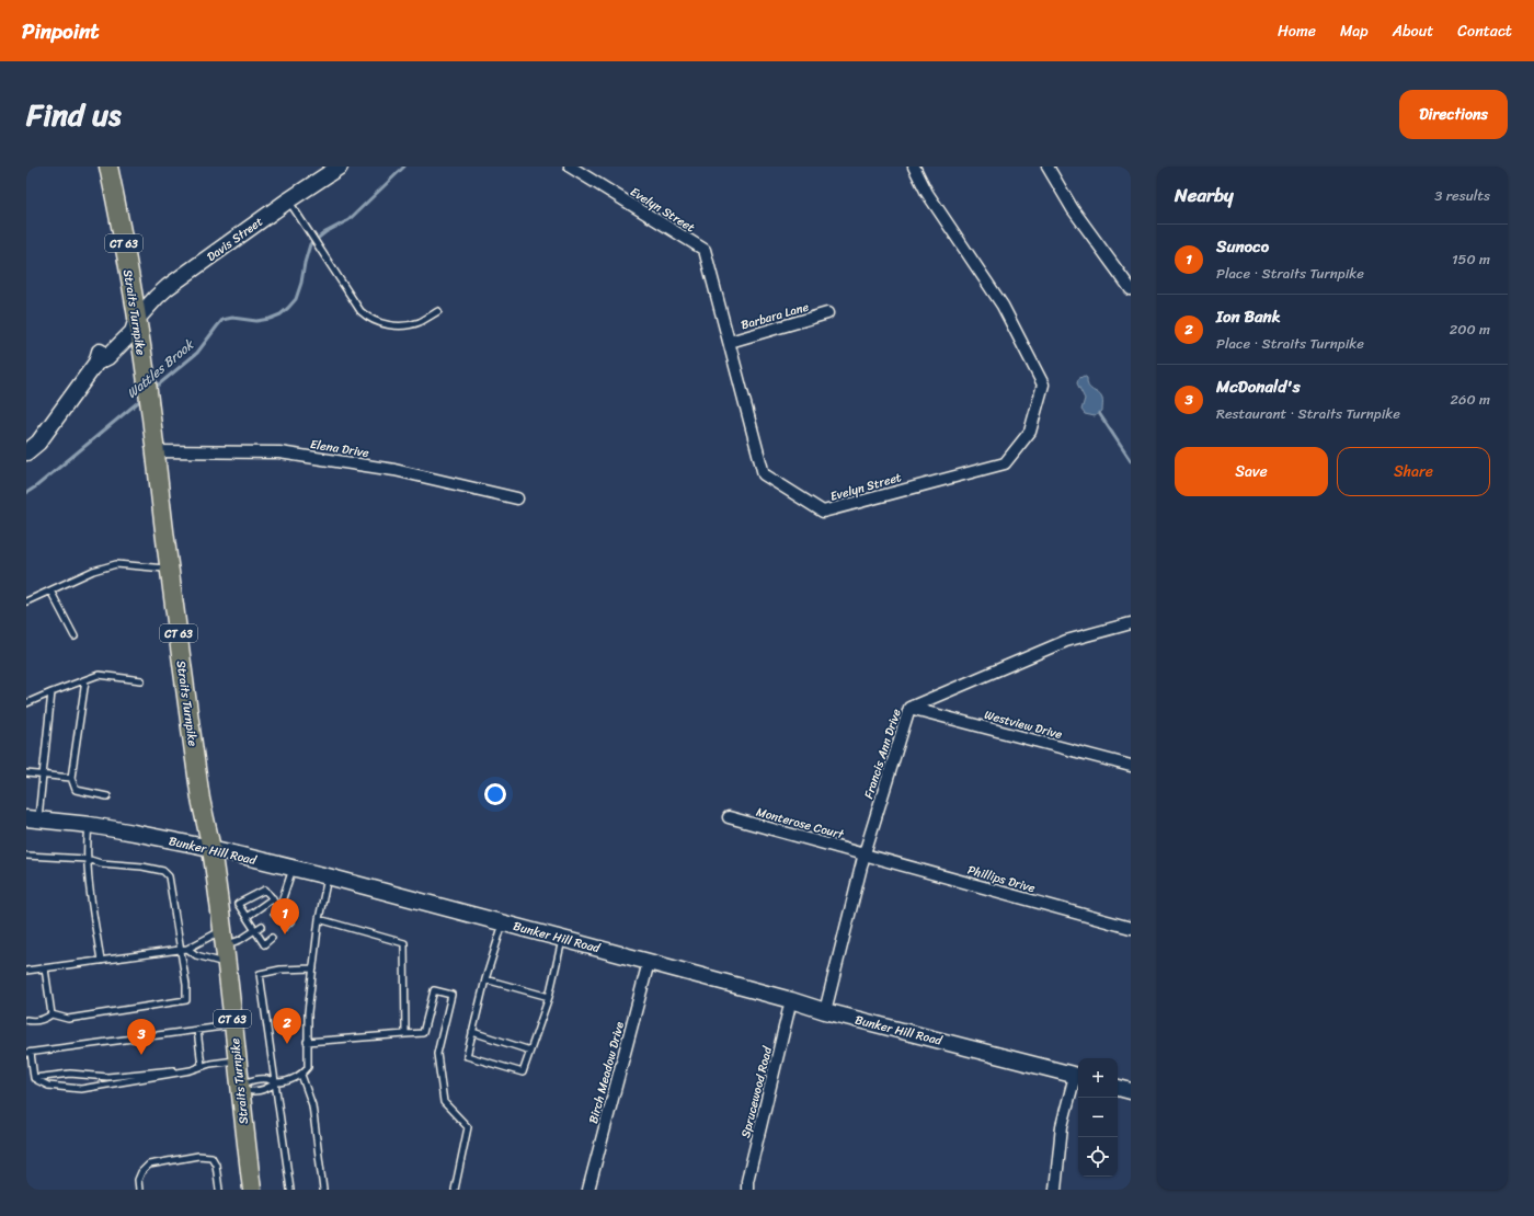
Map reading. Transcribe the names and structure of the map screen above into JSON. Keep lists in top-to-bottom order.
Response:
{
  "streets": {
    "main road": [
      "Davis Street",
      "CT 63",
      "Straits Turnpike",
      "Bunker Hill Road"
    ],
    "street": [
      "Evelyn Street",
      "Barbara Lane",
      "Elena Drive",
      "Westview Drive",
      "Francis Ann Drive",
      "Monterose Court",
      "Phillips Drive",
      "Birch Meadow Drive",
      "Sprucewood Road"
    ]
  },
  "crossings": [
    ["Evelyn Street", "Barbara Lane"],
    ["Davis Street", "Straits Turnpike"],
    ["Straits Turnpike", "Elena Drive"],
    ["Straits Turnpike", "Bunker Hill Road"],
    ["Westview Drive", "Francis Ann Drive"],
    ["Francis Ann Drive", "Monterose Court"],
    ["Francis Ann Drive", "Bunker Hill Road"],
    ["Francis Ann Drive", "Phillips Drive"],
    ["Monterose Court", "Phillips Drive"],
    ["Bunker Hill Road", "Birch Meadow Drive"],
    ["Bunker Hill Road", "Sprucewood Road"]
  ],
  "water": ["Wattles Brook"],
  "page": {
    "header": "Pinpoint",
    "nav": [
      "Home",
      "Map",
      "About",
      "Contact"
    ],
    "title": "Find us",
    "buttons": [
      "Directions",
      ["Save", "Share"]
    ],
    "heading": ["Nearby", "3 results"],
    "list": [
      {
        "mark": "1",
        "name": "Sunoco",
        "note": "Place · Straits Turnpike",
        "value": "150 m"
      },
      {
        "mark": "2",
        "name": "Ion Bank",
        "note": "Place · Straits Turnpike",
        "value": "200 m"
      },
      {
        "mark": "3",
        "name": "McDonald's",
        "note": "Restaurant · Straits Turnpike",
        "value": "260 m"
      }
    ],
    "pins": ["1", "2", "3"],
    "map_buttons": ["+", "−"]
  }
}
